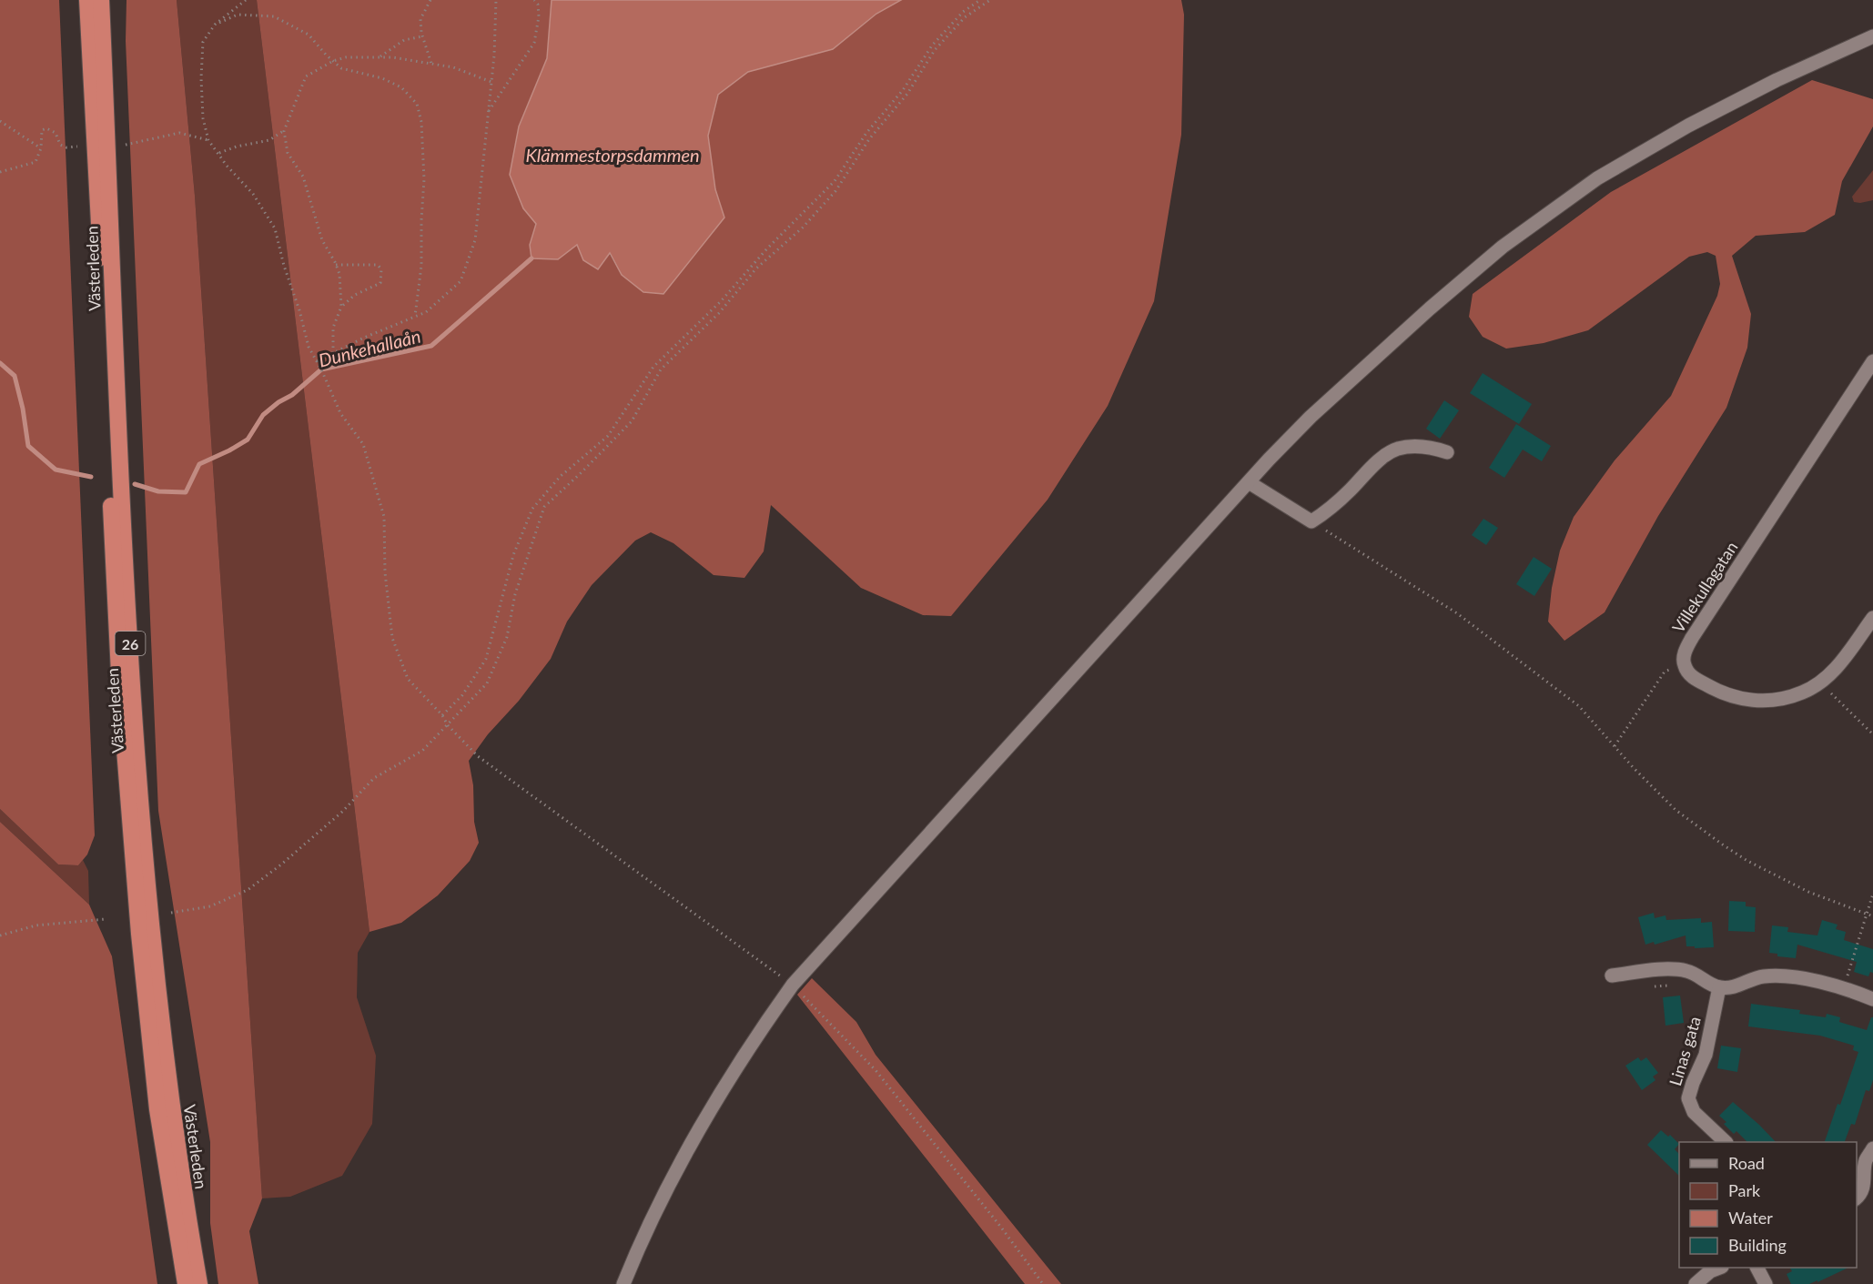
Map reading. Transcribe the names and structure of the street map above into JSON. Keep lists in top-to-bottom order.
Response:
{
  "streets": {
    "highway": ["Västerleden", "26"],
    "street": ["Villekullagatan", "Linas gata"]
  },
  "water": ["Klämmestorpsdammen", "Dunkehallaån"],
  "legend": [
    "Road",
    "Park",
    "Water",
    "Building"
  ]
}
